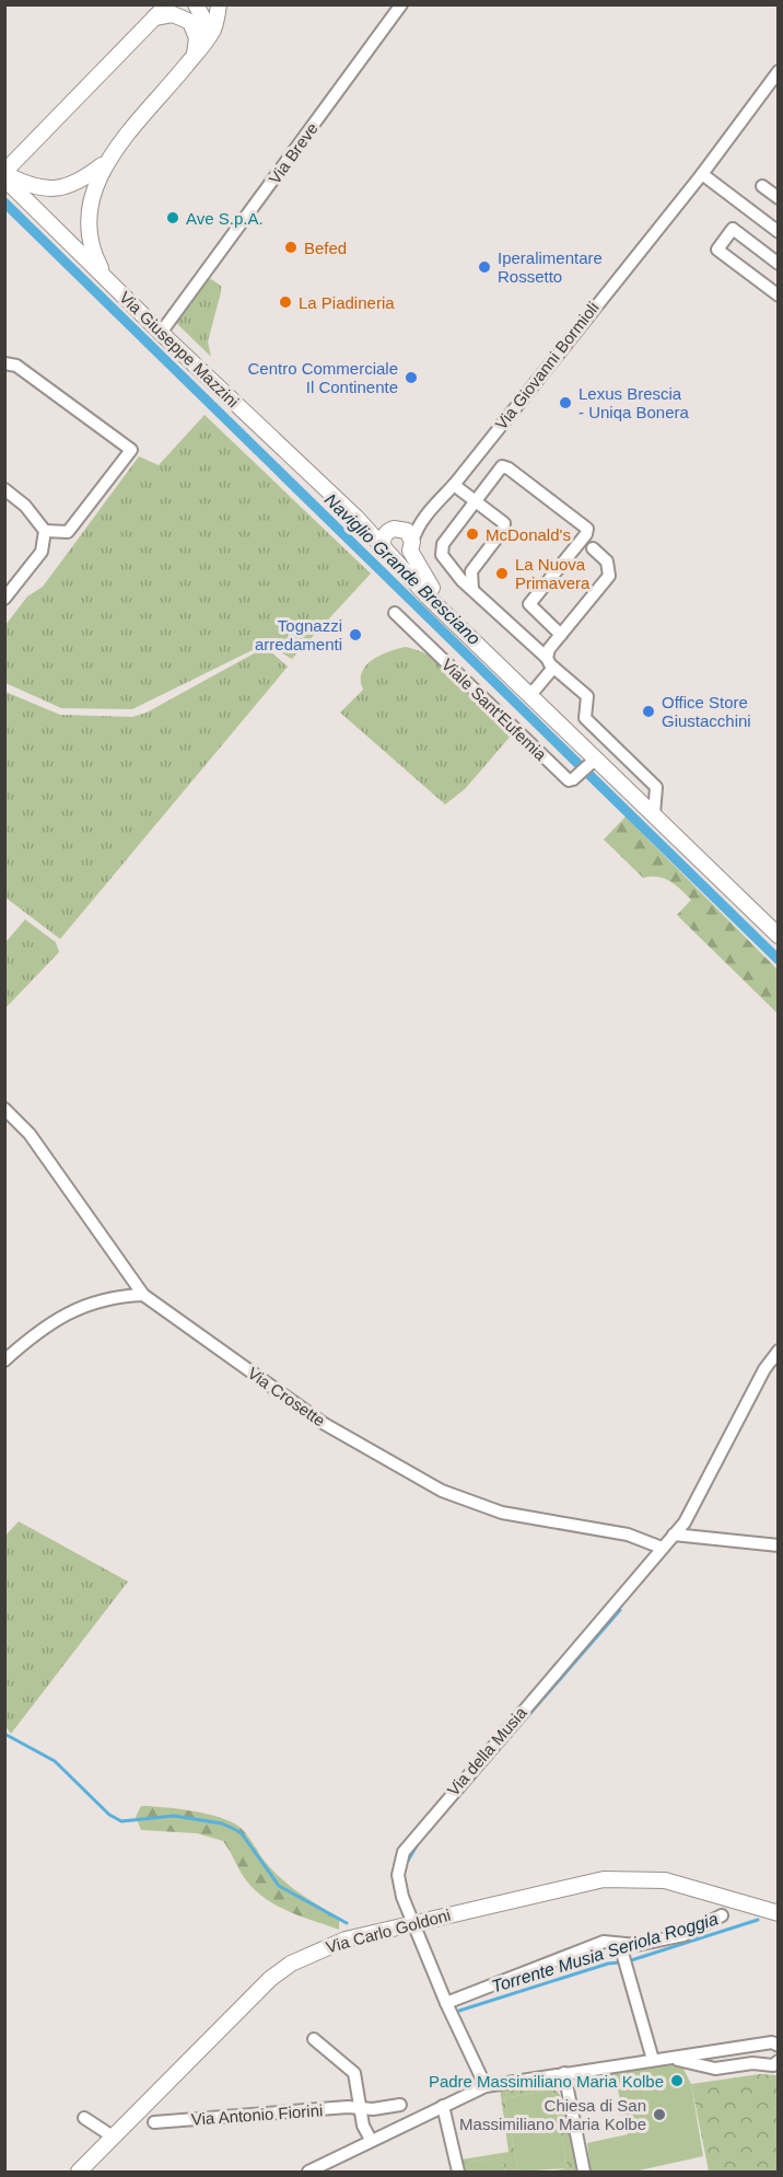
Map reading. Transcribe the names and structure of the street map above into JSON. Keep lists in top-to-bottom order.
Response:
{
  "streets": {
    "street": [
      "Via Breve",
      "Via Giuseppe Mazzini",
      "Via Giovanni Bormioli",
      "Viale Sant'Eufemia",
      "Via Crosette",
      "Via della Musia",
      "Via Carlo Goldoni",
      "Via Antonio Fiorini"
    ]
  },
  "crossings": [
    ["Via Breve", "Via Giuseppe Mazzini"],
    ["Via Crosette", "Via della Musia"],
    ["Via della Musia", "Via Carlo Goldoni"]
  ],
  "water": ["Naviglio Grande Bresciano", "Torrente Musia Seriola Roggia"],
  "places": [
    "Ave S.p.A.",
    "Befed",
    "Iperalimentare Rossetto",
    "La Piadineria",
    "Centro Commerciale Il Continente",
    "Lexus Brescia - Uniqa Bonera",
    "McDonald's",
    "La Nuova Primavera",
    "Tognazzi arredamenti",
    "Office Store Giustacchini",
    "Padre Massimiliano Maria Kolbe",
    "Chiesa di San Massimiliano Maria Kolbe"
  ]
}
